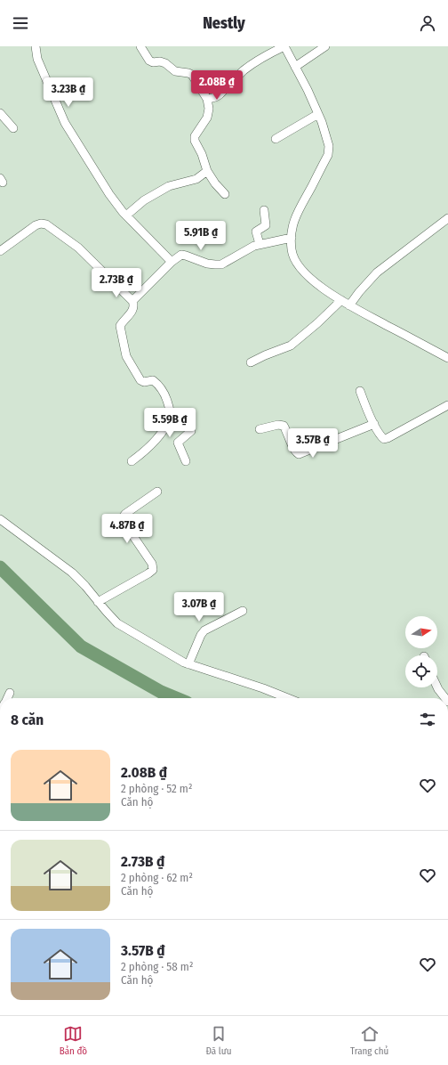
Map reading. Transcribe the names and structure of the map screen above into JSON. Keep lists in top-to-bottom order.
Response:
{
  "north": "right",
  "page": {
    "header": "Nestly",
    "price": [
      "2.08B ₫",
      "3.23B ₫",
      "5.91B ₫",
      "2.73B ₫",
      "5.59B ₫",
      "3.57B ₫",
      "4.87B ₫",
      "3.07B ₫"
    ],
    "heading": "8 căn",
    "list": [
      {
        "name": "2.08B ₫",
        "note": "2 phòng · 52 m² · Căn hộ"
      },
      {
        "name": "2.73B ₫",
        "note": "2 phòng · 62 m² · Căn hộ"
      },
      {
        "name": "3.57B ₫",
        "note": "2 phòng · 58 m² · Căn hộ"
      }
    ],
    "tabs": ["Bản đồ", "Đã lưu", "Trang chủ"]
  }
}
